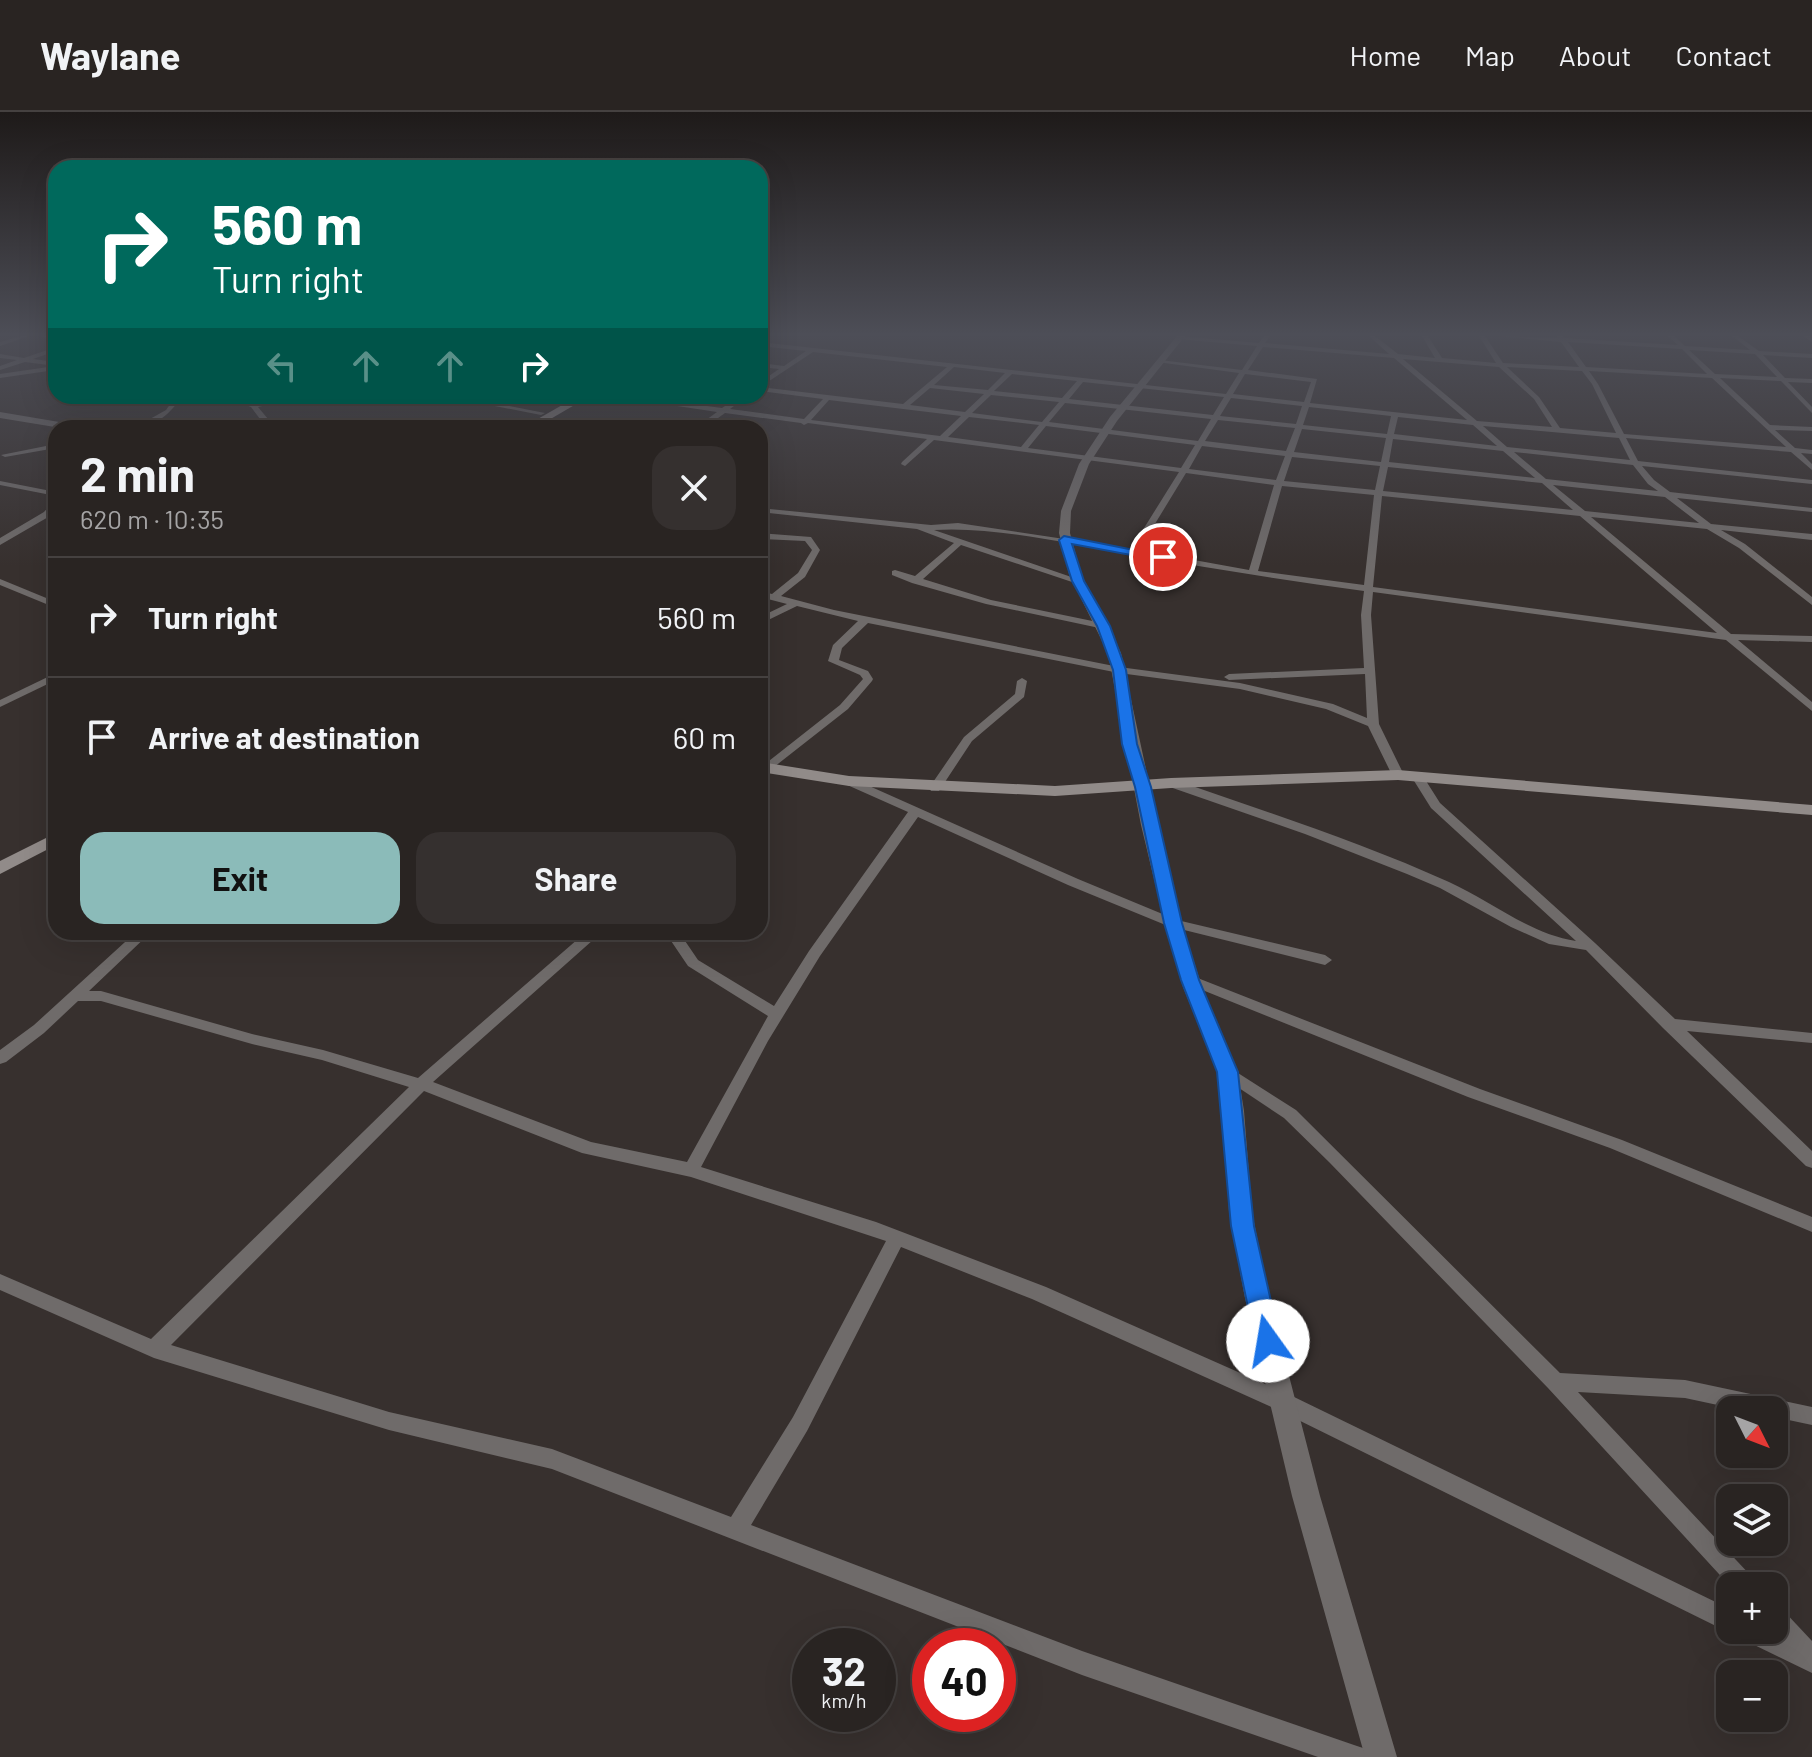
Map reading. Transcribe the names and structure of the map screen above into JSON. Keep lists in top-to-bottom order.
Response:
{
  "north": "bottom right",
  "page": {
    "header": "Waylane",
    "nav": [
      "Home",
      "Map",
      "About",
      "Contact"
    ],
    "turn": ["560 m", "Turn right"],
    "heading": ["2 min", "620 m · 10:35"],
    "list": [
      {
        "name": "Turn right",
        "value": "560 m"
      },
      {
        "name": "Arrive at destination",
        "value": "60 m"
      }
    ],
    "buttons": ["Exit", "Share"],
    "map_buttons": ["+", "−"],
    "speed": "32 km/h",
    "limit": "40"
  }
}
